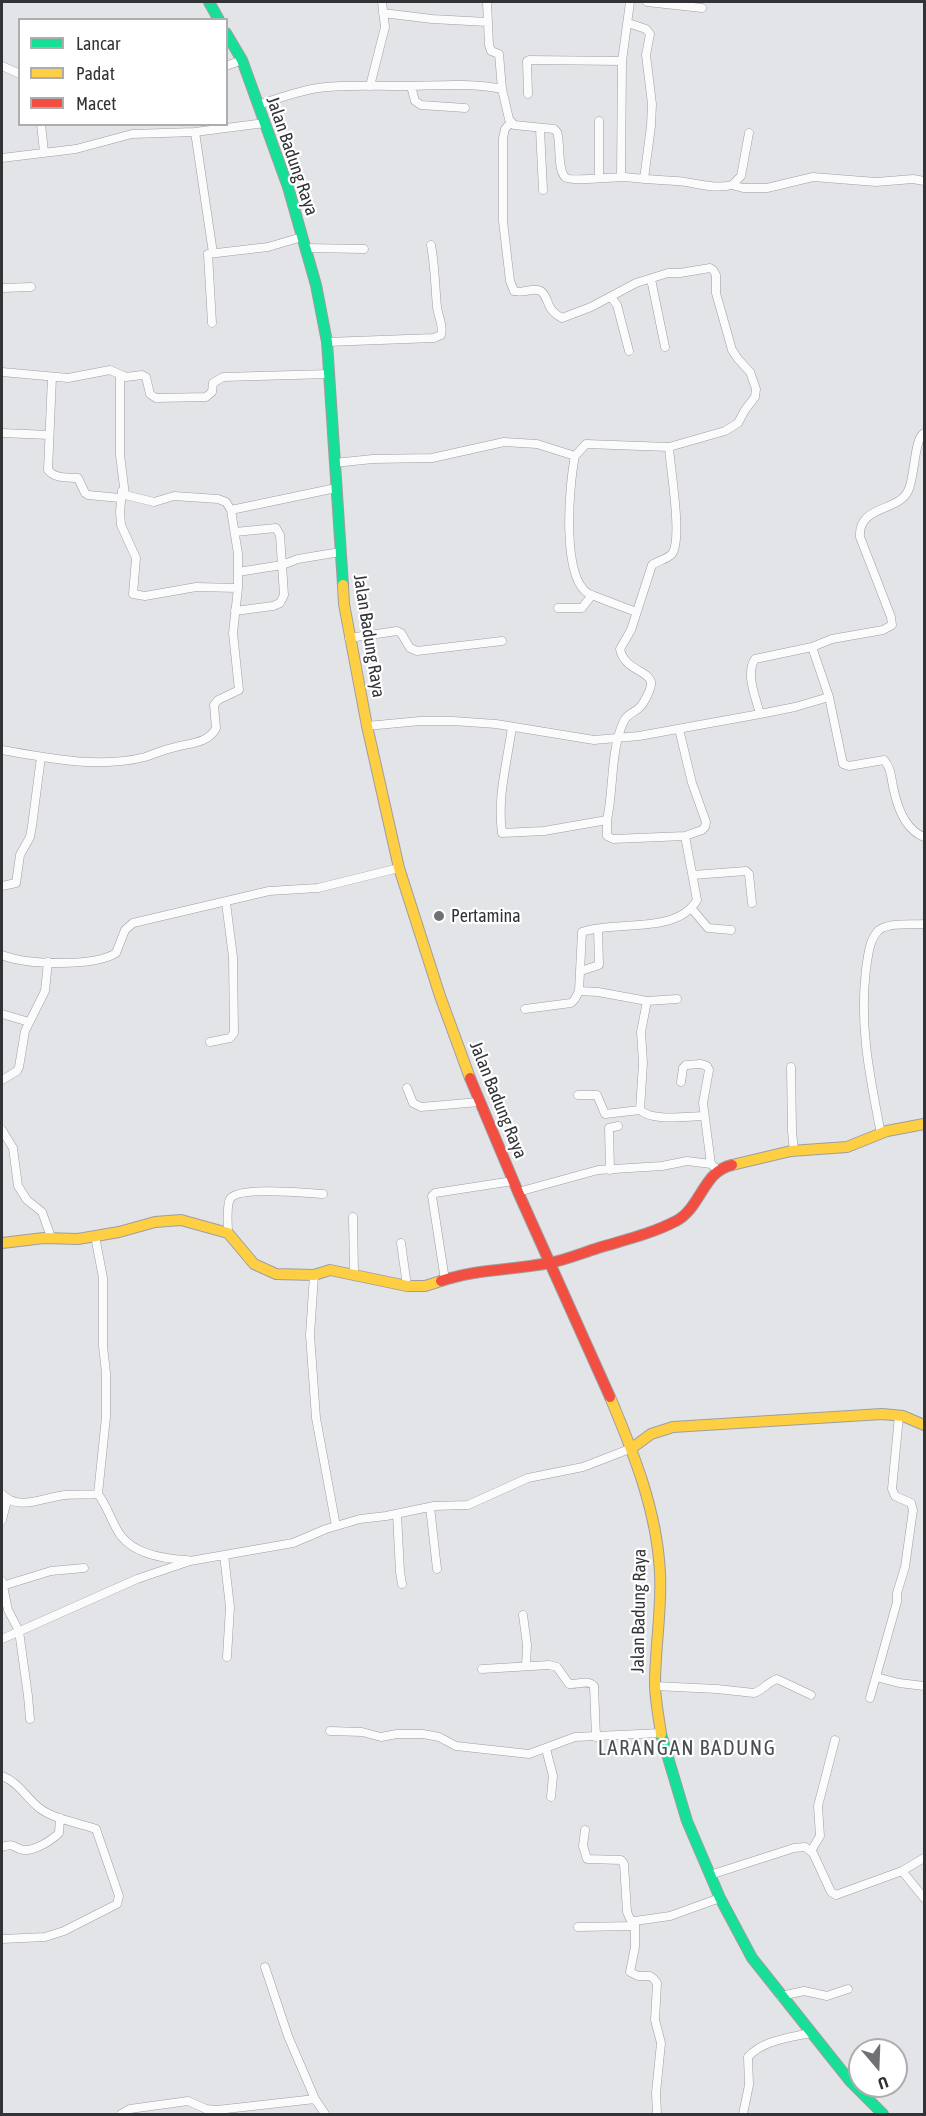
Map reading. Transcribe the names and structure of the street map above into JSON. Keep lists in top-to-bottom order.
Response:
{
  "streets": {
    "main road": ["Jalan Badung Raya"]
  },
  "districts": ["LARANGAN BADUNG"],
  "places": ["Pertamina"],
  "legend": ["Lancar", "Padat", "Macet"],
  "north": "bottom"
}
